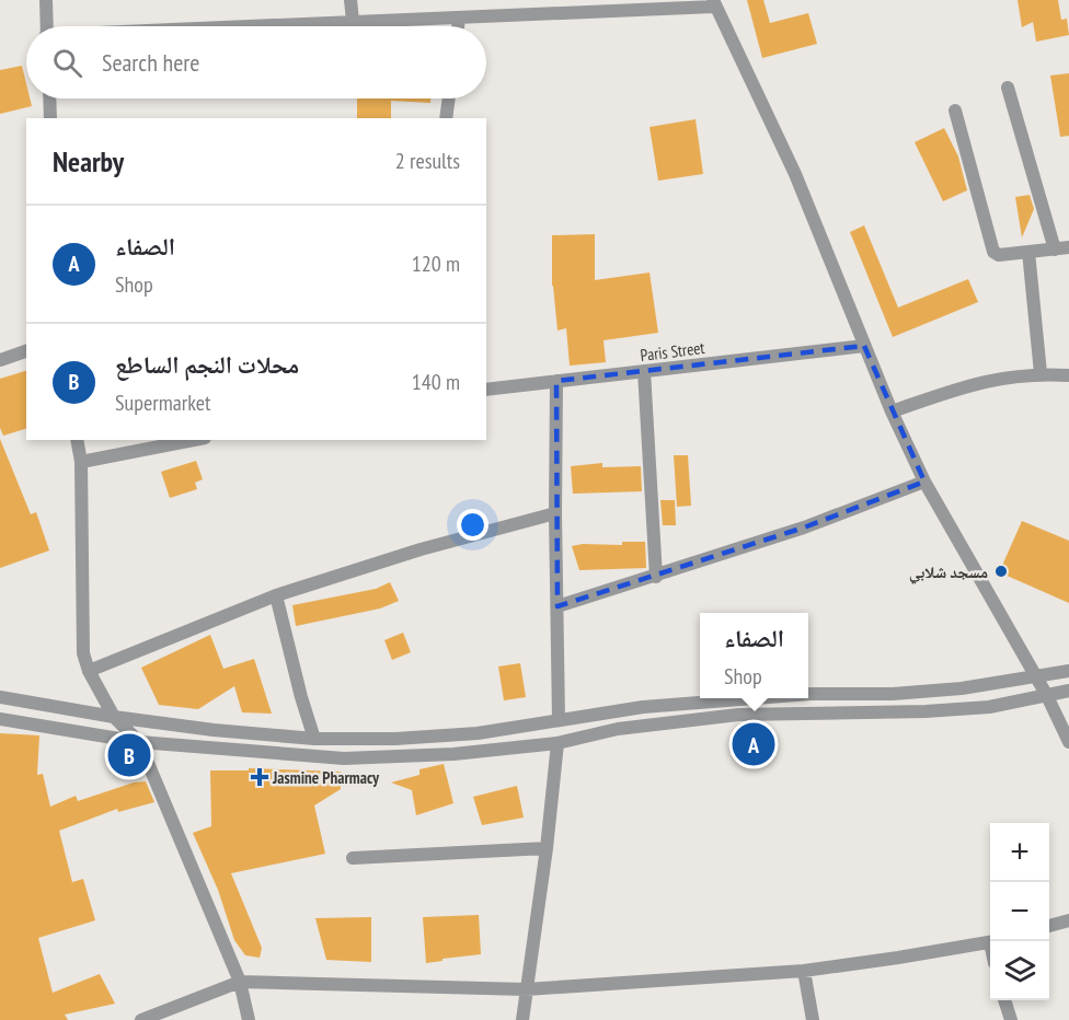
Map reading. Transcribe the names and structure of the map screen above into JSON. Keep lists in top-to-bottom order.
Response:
{
  "streets": {
    "street": ["Paris Street"]
  },
  "places": {
    "other": ["مسجد شلابي"],
    "health": ["Jasmine Pharmacy"]
  },
  "page": {
    "search": "Search here",
    "heading": ["Nearby", "2 results"],
    "list": [
      {
        "mark": "A",
        "name": "الصفاء",
        "note": "Shop",
        "value": "120 m"
      },
      {
        "mark": "B",
        "name": "محلات النجم الساطع",
        "note": "Supermarket",
        "value": "140 m"
      }
    ],
    "popup": ["الصفاء", "Shop"],
    "pins": ["A", "B"],
    "map_buttons": ["+", "−"]
  }
}
